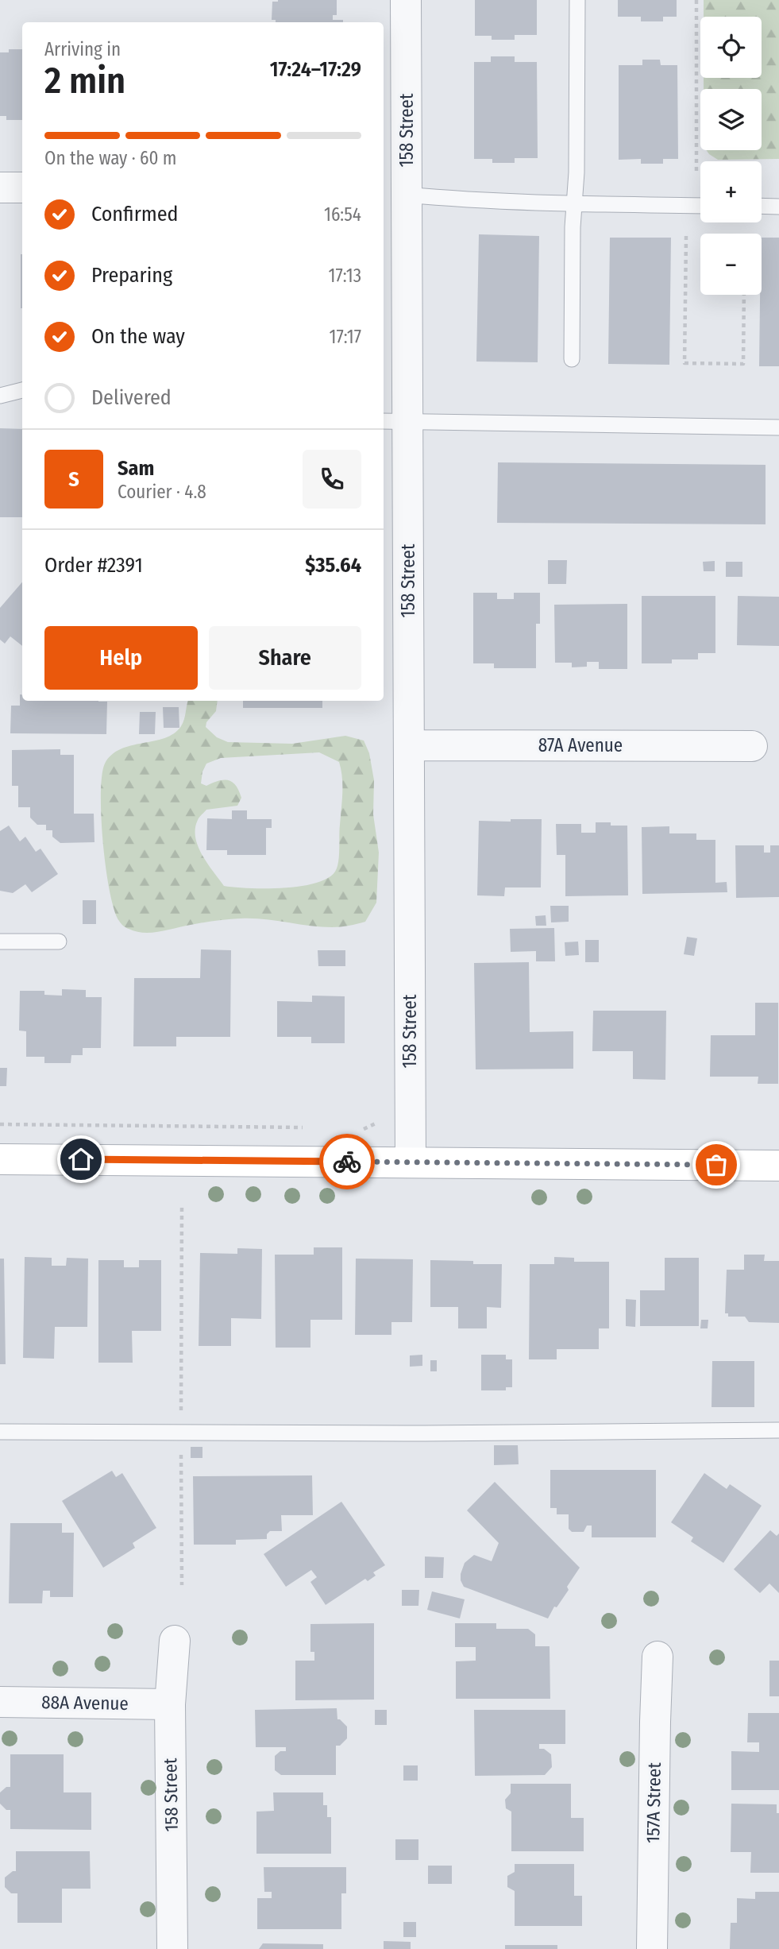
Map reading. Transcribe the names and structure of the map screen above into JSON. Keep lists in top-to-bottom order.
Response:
{
  "streets": {
    "street": [
      "158 Street",
      "87A Avenue",
      "88A Avenue",
      "157A Street"
    ]
  },
  "crossings": [
    ["158 Street", "87A Avenue"],
    ["158 Street", "88A Avenue"]
  ],
  "page": {
    "map_buttons": ["+", "−"],
    "heading": ["2 min", "Arriving in", "17:24–17:29"],
    "panel": [
      "Sam",
      "Courier · 4.8",
      "Order #2391",
      "$35.64"
    ],
    "bar": "On the way · 60 m",
    "list": [
      ["Confirmed", "16:54"],
      ["Preparing", "17:13"],
      ["On the way", "17:17"],
      "Delivered"
    ],
    "round": "S",
    "buttons": ["Help", "Share"]
  }
}
